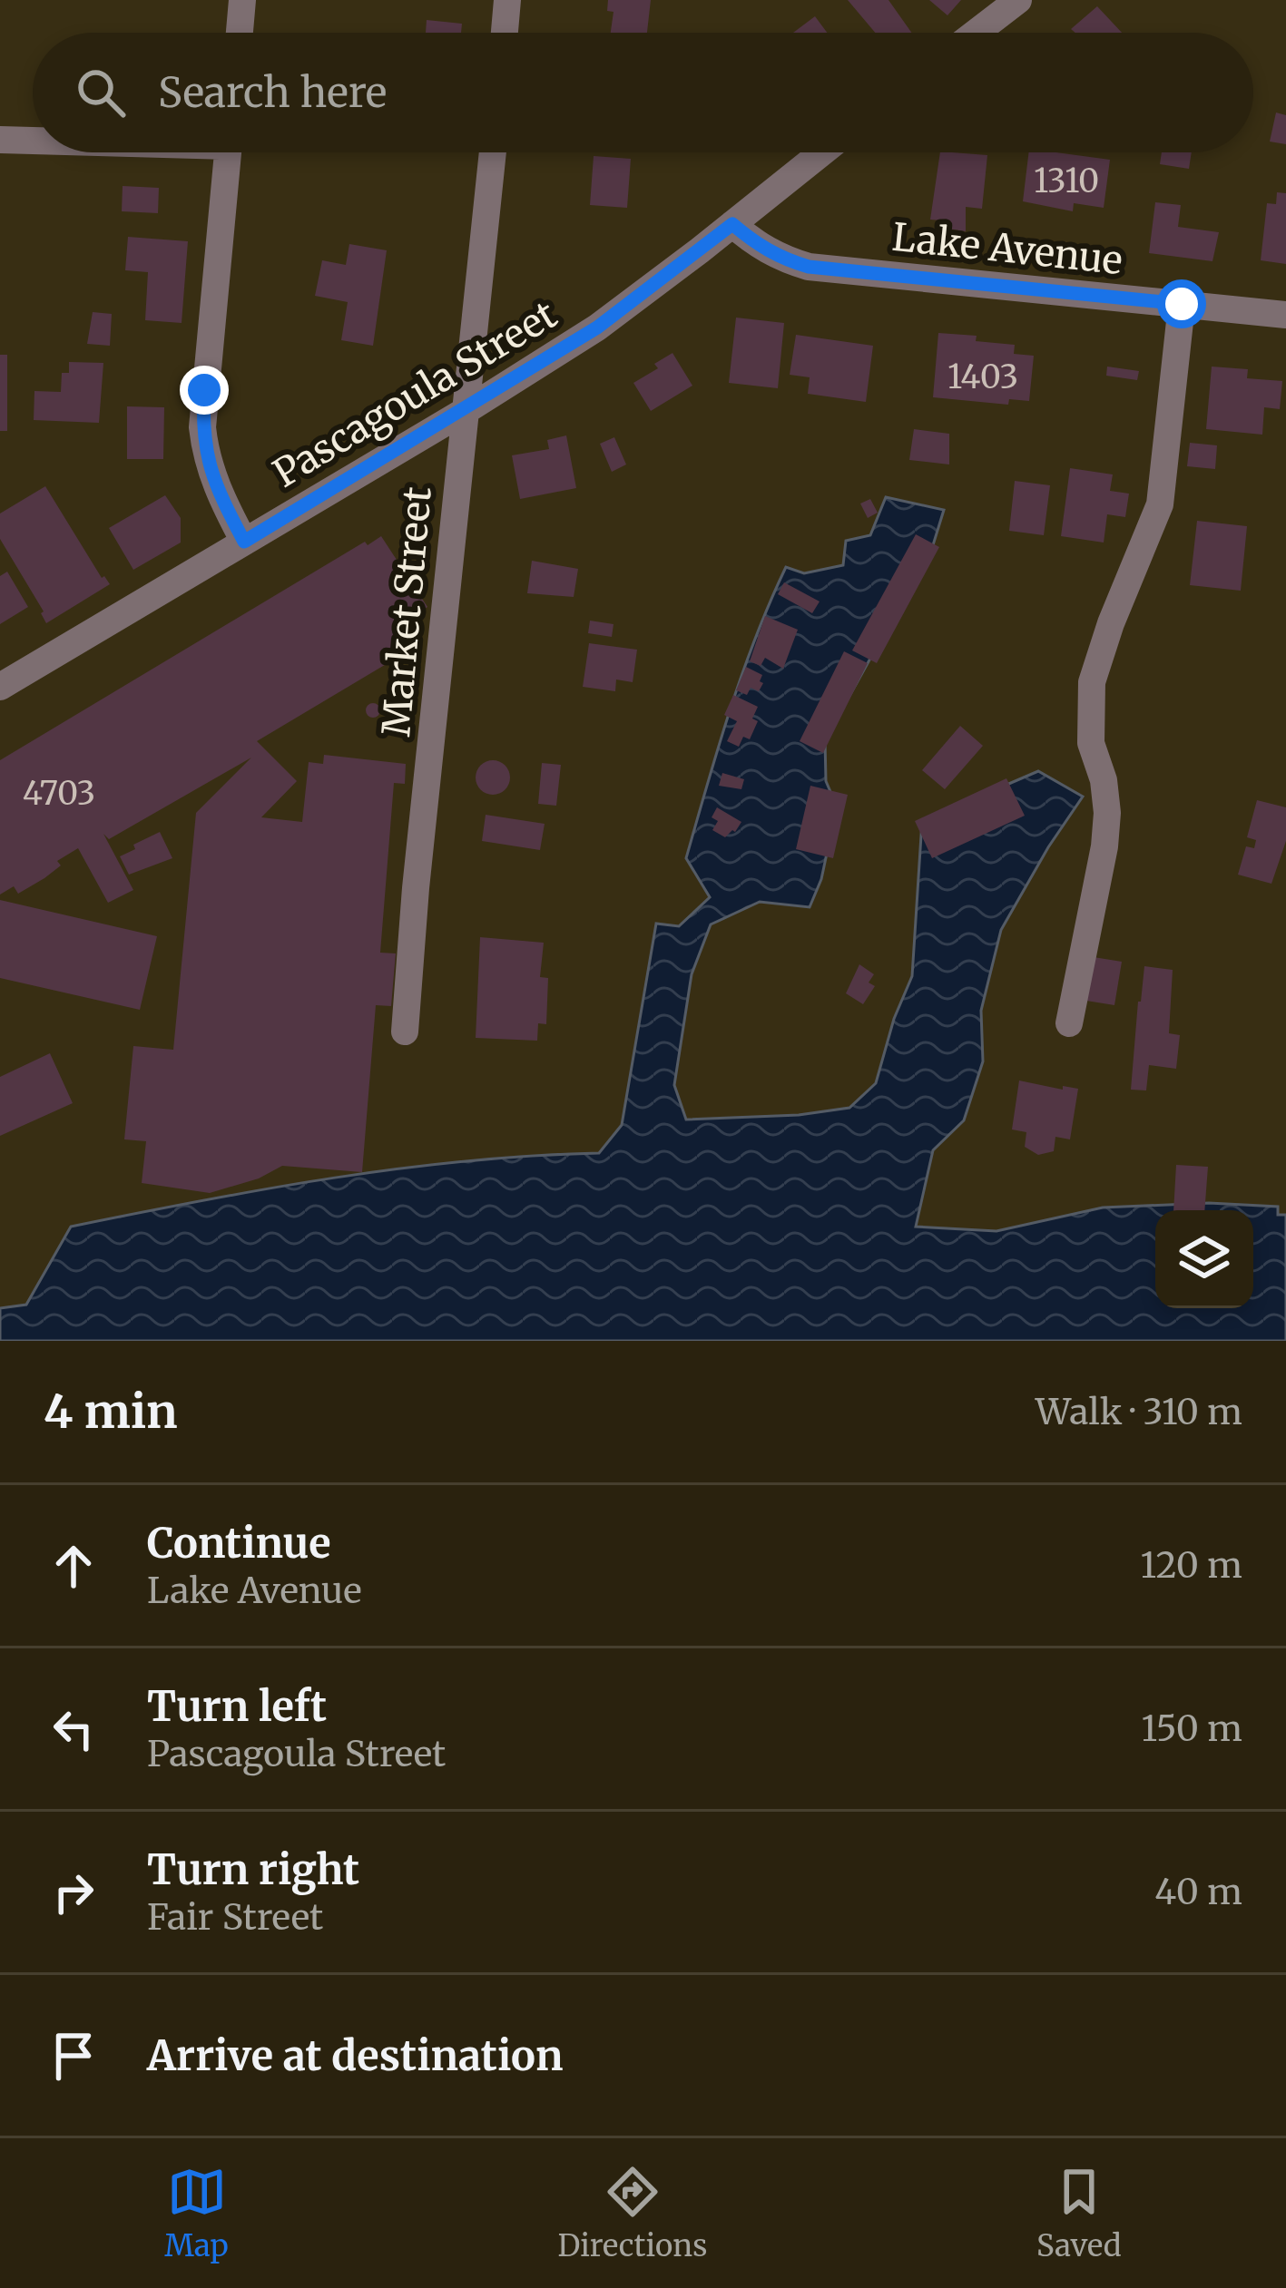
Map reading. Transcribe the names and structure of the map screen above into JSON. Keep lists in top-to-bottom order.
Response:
{
  "streets": {
    "street": ["Lake Avenue", "Pascagoula Street", "Market Street"]
  },
  "crossings": [
    ["Lake Avenue", "Pascagoula Street"],
    ["Pascagoula Street", "Market Street"]
  ],
  "house_numbers": ["1310", "1403", "4703"],
  "page": {
    "search": "Search here",
    "heading": ["4 min", "Walk · 310 m"],
    "list": [
      ["Continue", "Lake Avenue", "120 m"],
      ["Turn left", "Pascagoula Street", "150 m"],
      ["Turn right", "Fair Street", "40 m"],
      "Arrive at destination"
    ],
    "nav": ["Map", "Directions", "Saved"]
  }
}
